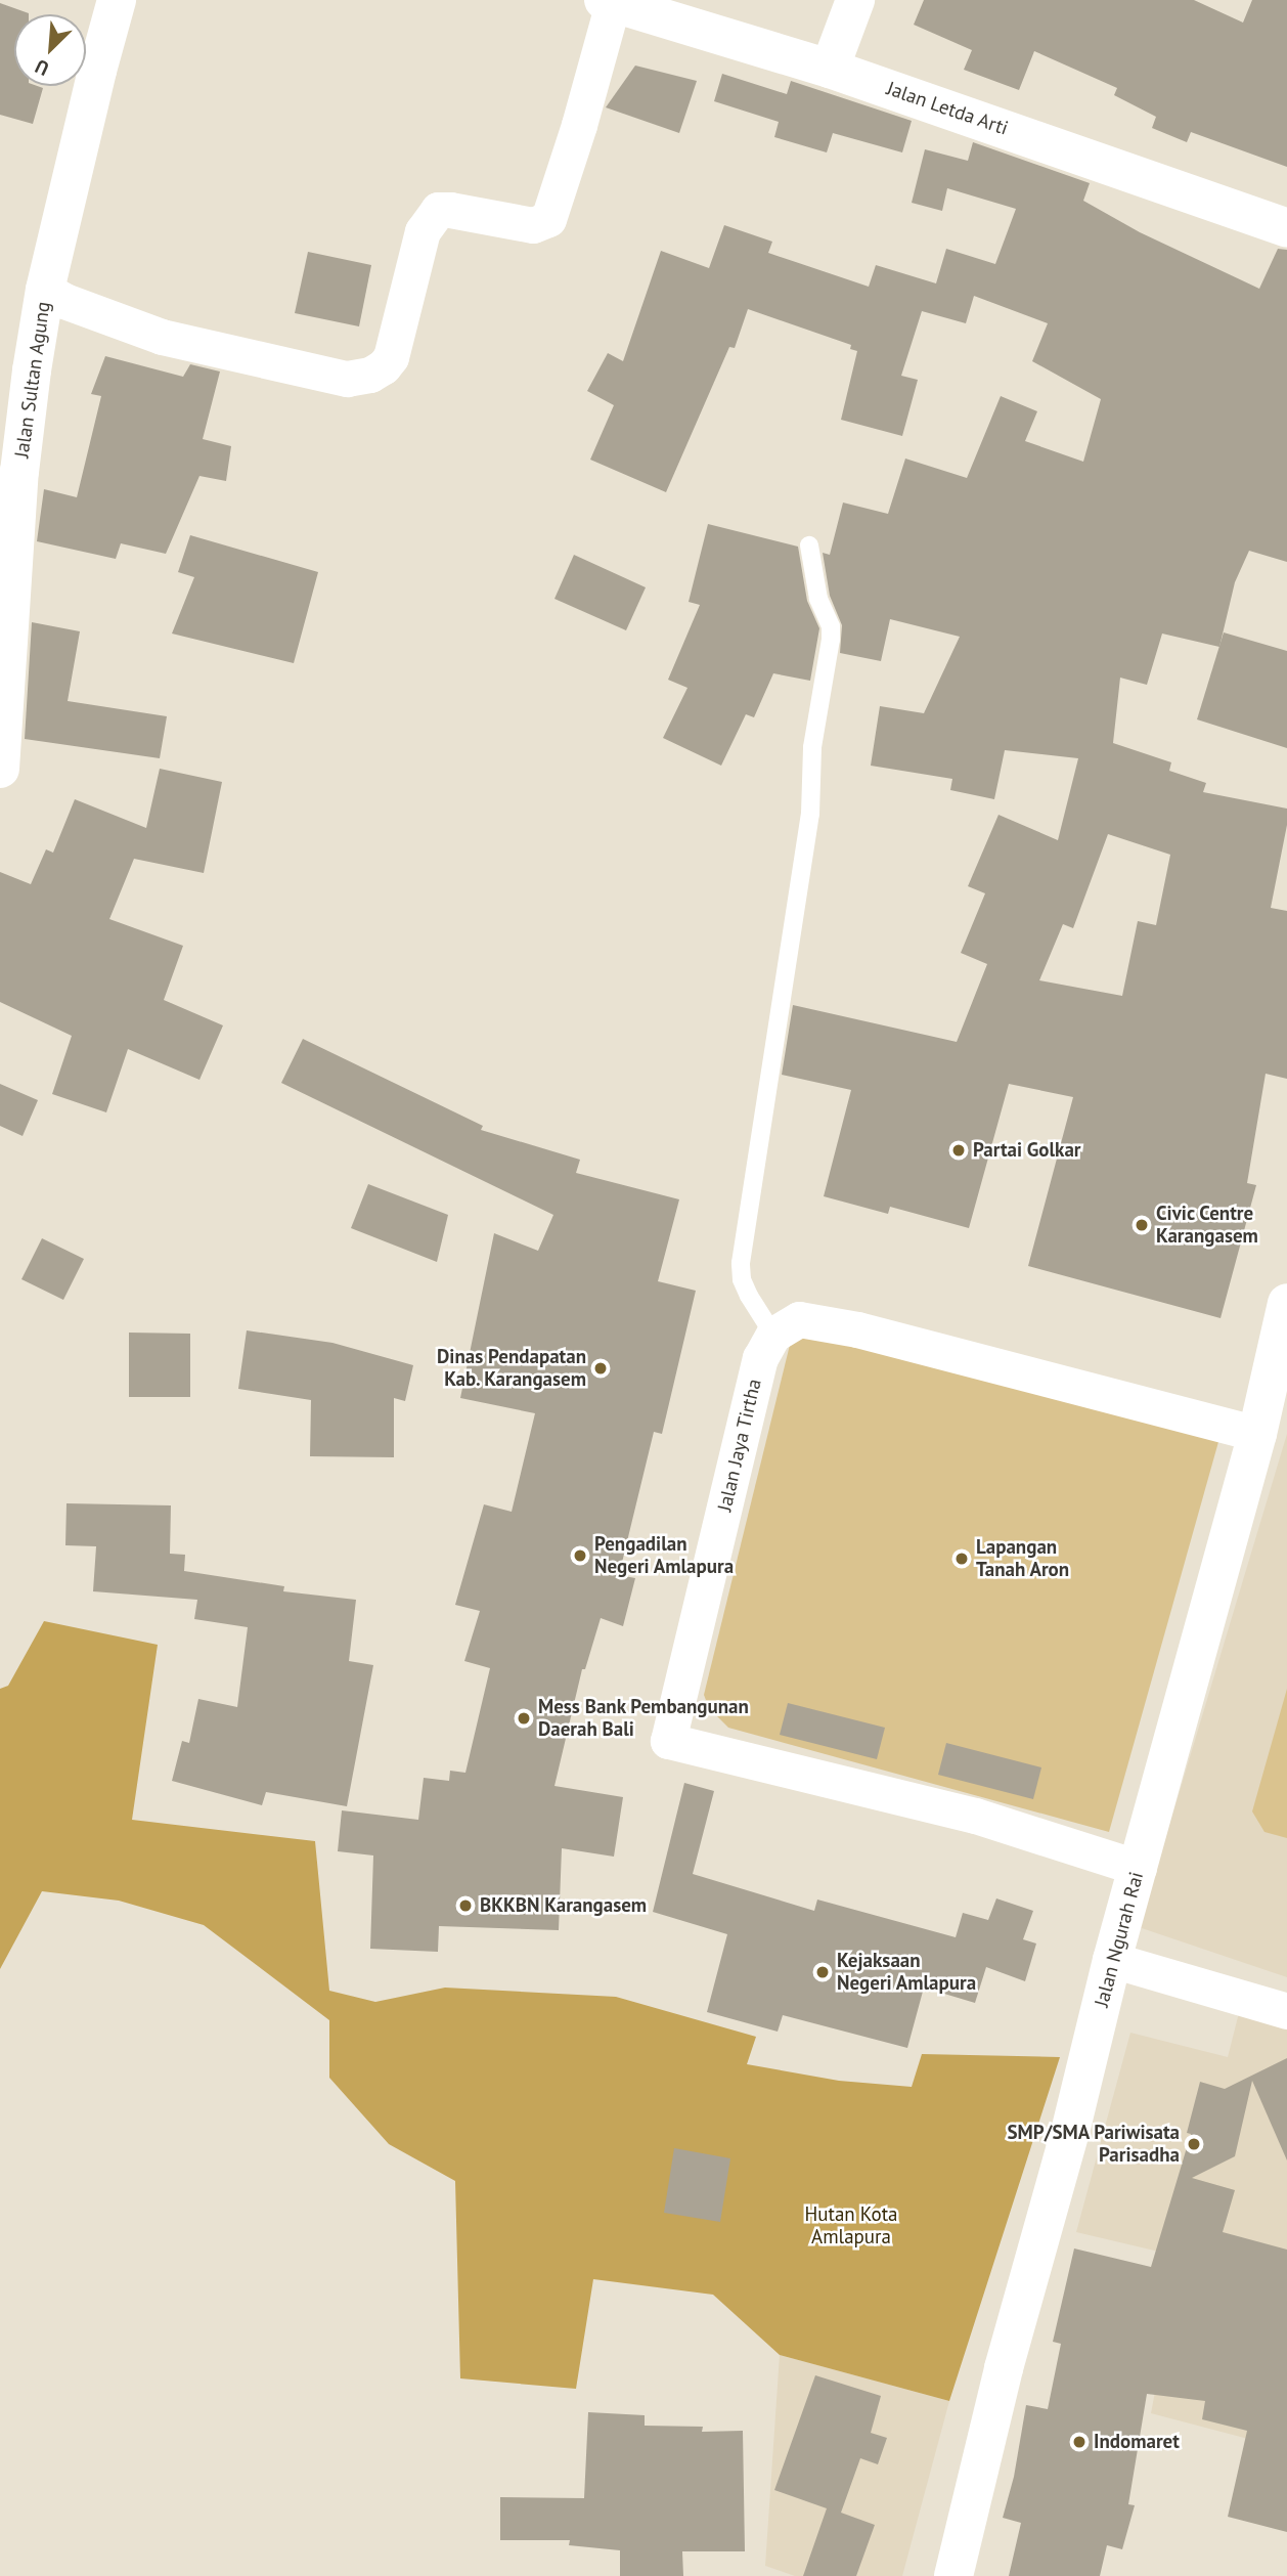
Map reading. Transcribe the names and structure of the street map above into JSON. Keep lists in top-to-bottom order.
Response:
{
  "streets": {
    "street": [
      "Jalan Letda Arti",
      "Jalan Sultan Agung",
      "Jalan Jaya Tirtha",
      "Jalan Ngurah Rai"
    ]
  },
  "crossings": [
    ["Jalan Jaya Tirtha", "Jalan Ngurah Rai"]
  ],
  "parks": ["Hutan Kota Amlapura"],
  "places": [
    "Partai Golkar",
    "Civic Centre Karangasem",
    "Dinas Pendapatan Kab. Karangasem",
    "Pengadilan Negeri Amlapura",
    "Lapangan Tanah Aron",
    "Mess Bank Pembangunan Daerah Bali",
    "BKKBN Karangasem",
    "Kejaksaan Negeri Amlapura",
    "SMP/SMA Pariwisata Parisadha",
    "Indomaret"
  ],
  "north": "bottom left"
}
